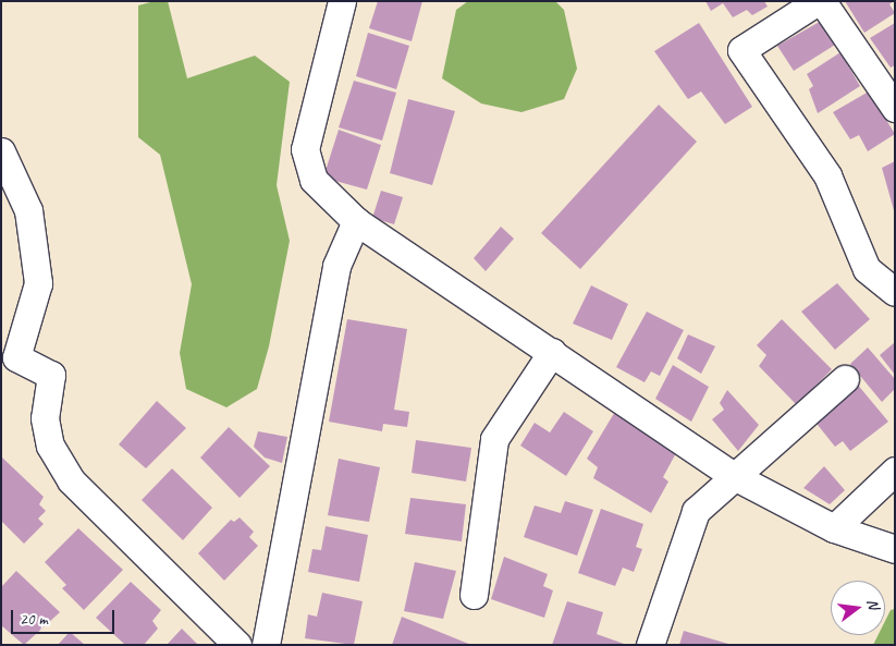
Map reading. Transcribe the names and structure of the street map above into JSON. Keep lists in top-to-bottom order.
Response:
{
  "scale_bar": "20 m",
  "north": "right"
}
